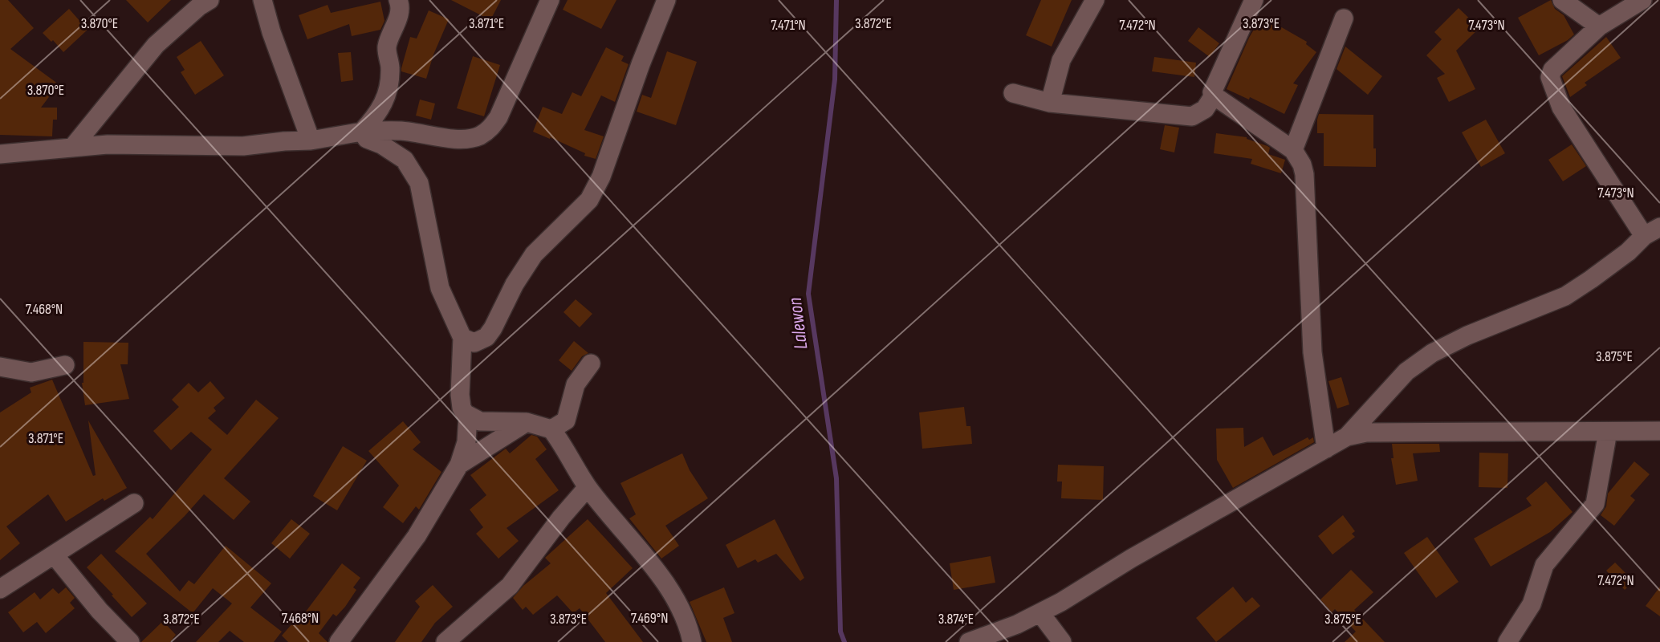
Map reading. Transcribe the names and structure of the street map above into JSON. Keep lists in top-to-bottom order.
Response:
{
  "water": ["Lalewon"],
  "coordinates": [
    "3.870°E",
    "3.871°E",
    "3.872°E",
    "3.873°E",
    "7.471°N",
    "7.472°N",
    "7.473°N",
    "7.468°N",
    "3.875°E",
    "7.469°N",
    "3.874°E"
  ]
}
